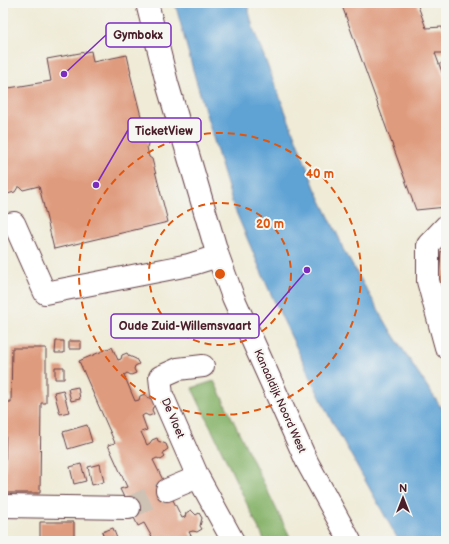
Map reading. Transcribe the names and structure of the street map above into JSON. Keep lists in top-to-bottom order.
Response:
{
  "streets": {
    "street": ["Kanaaldijk Noord West", "De Vloet"]
  },
  "places": ["Gymbokx", "TicketView", "Oude Zuid-Willemsvaart"],
  "north": "top",
  "rings": ["40 m", "20 m"]
}
